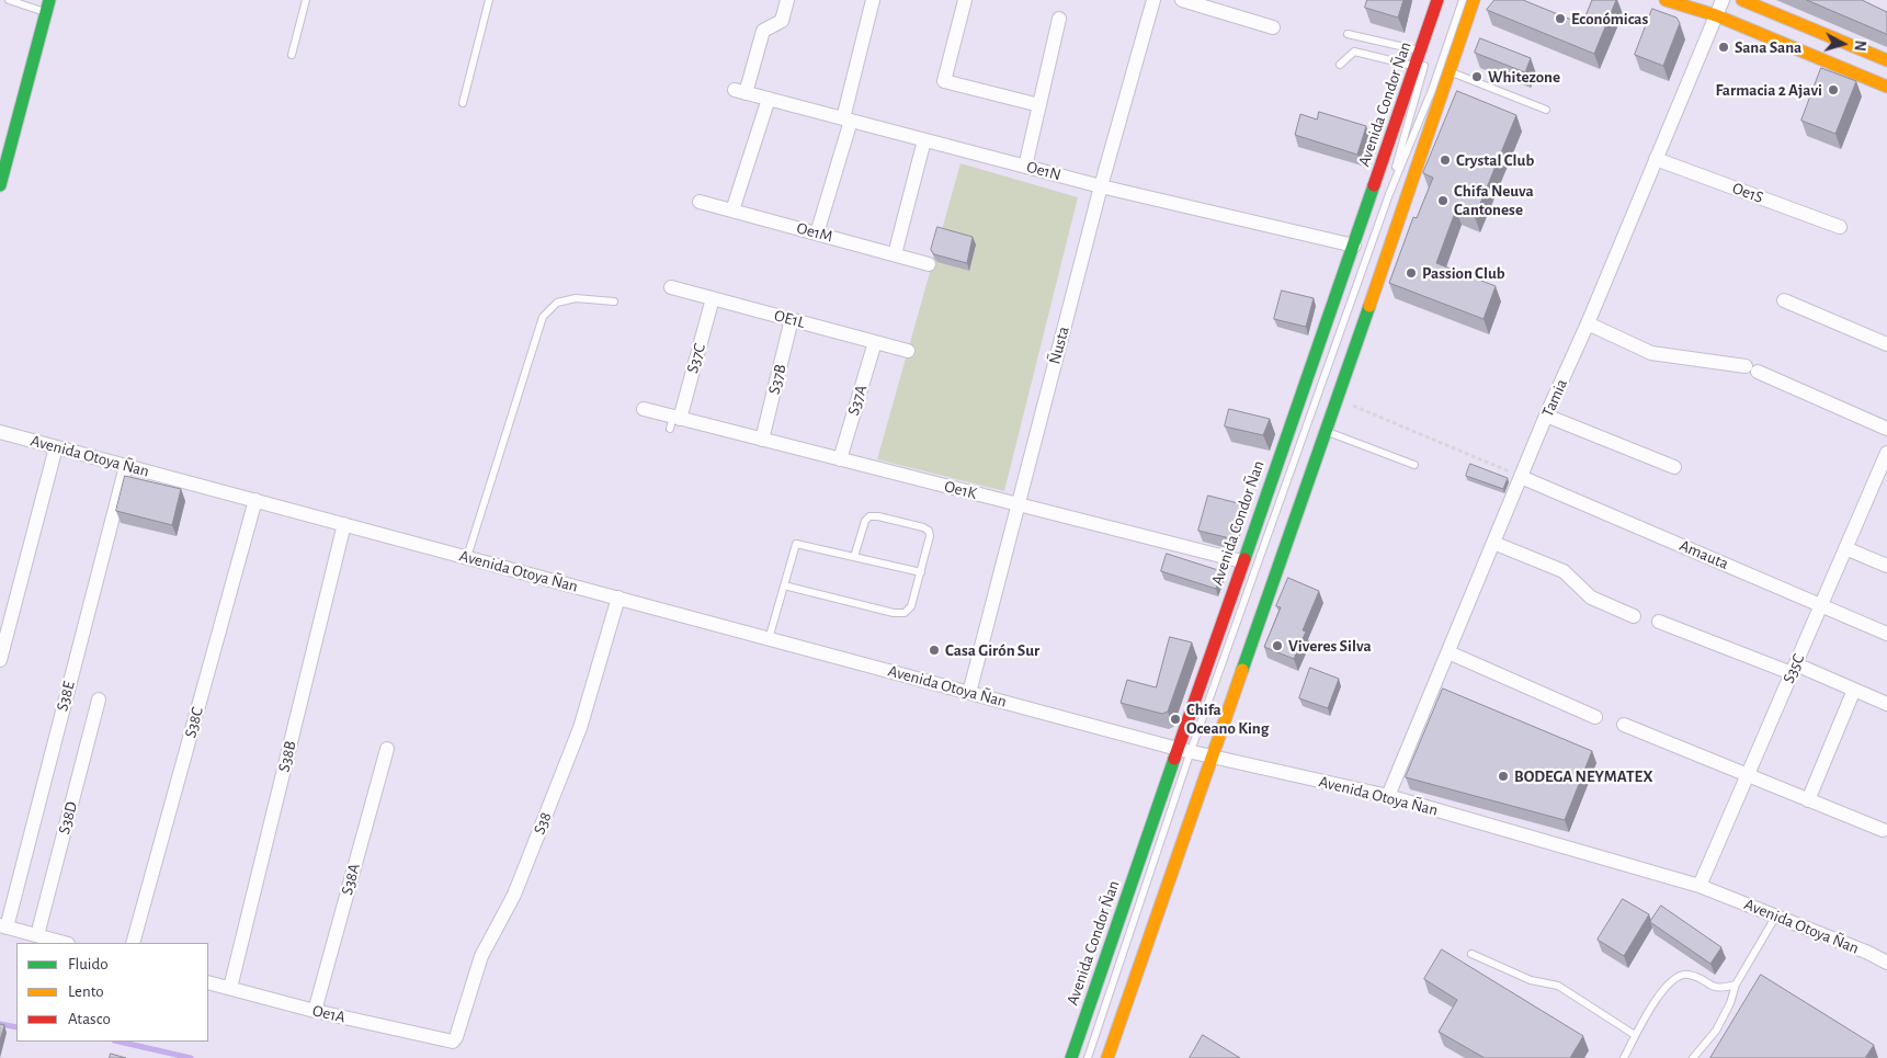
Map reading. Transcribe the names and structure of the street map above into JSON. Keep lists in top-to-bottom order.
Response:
{
  "streets": {
    "main road": ["Avenida Condor Ñan"],
    "street": [
      "Oe1N",
      "Oe1S",
      "Oe1M",
      "OE1L",
      "Ñusta",
      "S37C",
      "S37B",
      "Tamia",
      "S37A",
      "Avenida Otoya Ñan",
      "Oe1K",
      "Amauta",
      "S35C",
      "S38E",
      "S38C",
      "S38B",
      "S38D",
      "S38",
      "S38A",
      "Oe1A"
    ]
  },
  "crossings": [
    ["Avenida Condor Ñan", "Oe1N"],
    ["Avenida Condor Ñan", "Avenida Otoya Ñan"],
    ["Avenida Condor Ñan", "Oe1K"],
    ["Oe1N", "Ñusta"],
    ["Oe1S", "Tamia"],
    ["OE1L", "S37C"],
    ["OE1L", "S37B"],
    ["OE1L", "S37A"],
    ["Ñusta", "Avenida Otoya Ñan"],
    ["Ñusta", "Oe1K"],
    ["S37C", "Oe1K"],
    ["S37B", "Oe1K"],
    ["Tamia", "Avenida Otoya Ñan"],
    ["Tamia", "Amauta"],
    ["S37A", "Oe1K"],
    ["Avenida Otoya Ñan", "S35C"],
    ["Avenida Otoya Ñan", "S38E"],
    ["Avenida Otoya Ñan", "S38C"],
    ["Avenida Otoya Ñan", "S38B"],
    ["Avenida Otoya Ñan", "S38"],
    ["Amauta", "S35C"],
    ["S38B", "Oe1A"],
    ["S38", "Oe1A"],
    ["S38A", "Oe1A"]
  ],
  "places": [
    "Económicas",
    "Sana Sana",
    "Whitezone",
    "Farmacia 2 Ajavi",
    "Crystal Club",
    "Chifa Neuva Cantonese",
    "Passion Club",
    "Viveres Silva",
    "Casa Girón Sur",
    "Chifa Oceano King",
    "BODEGA NEYMATEX"
  ],
  "legend": ["Fluido", "Lento", "Atasco"],
  "north": "right"
}
